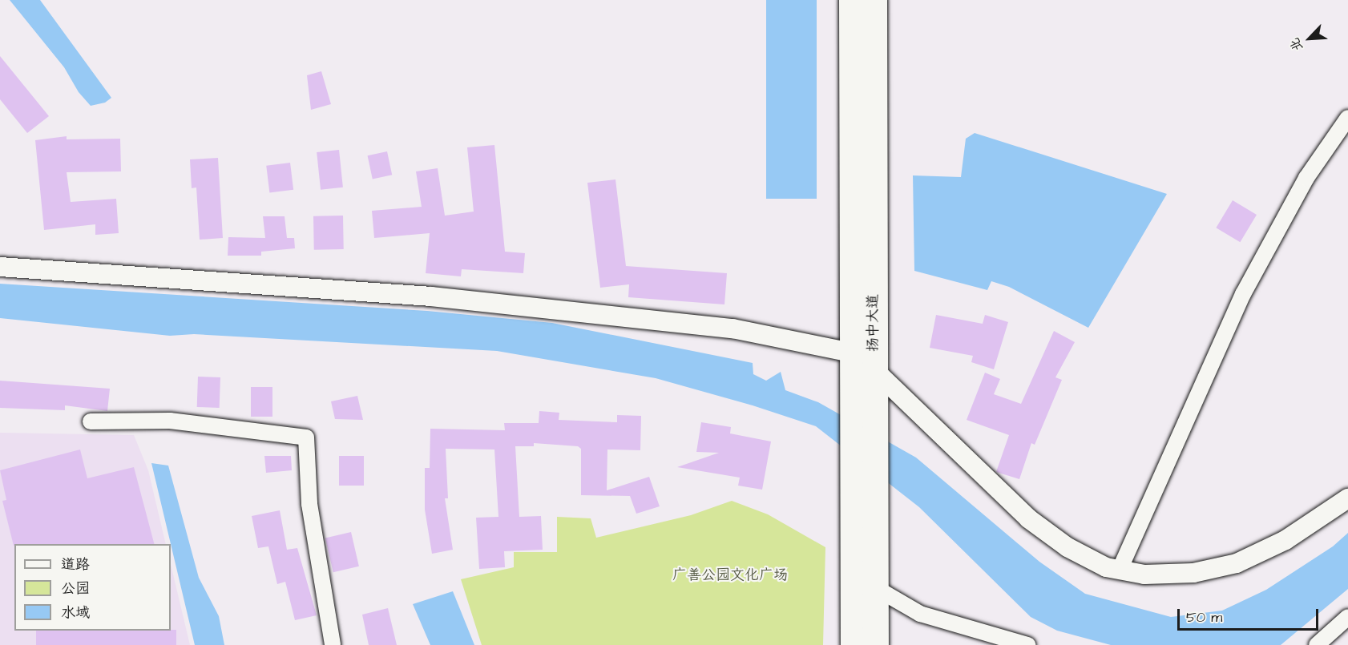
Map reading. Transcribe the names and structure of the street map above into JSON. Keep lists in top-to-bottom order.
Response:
{
  "streets": {
    "main road": ["扬中大道"]
  },
  "parks": ["广善公园文化广场"],
  "legend": ["道路", "公园", "水域"],
  "scale_bar": "50 m",
  "north": "bottom left"
}
